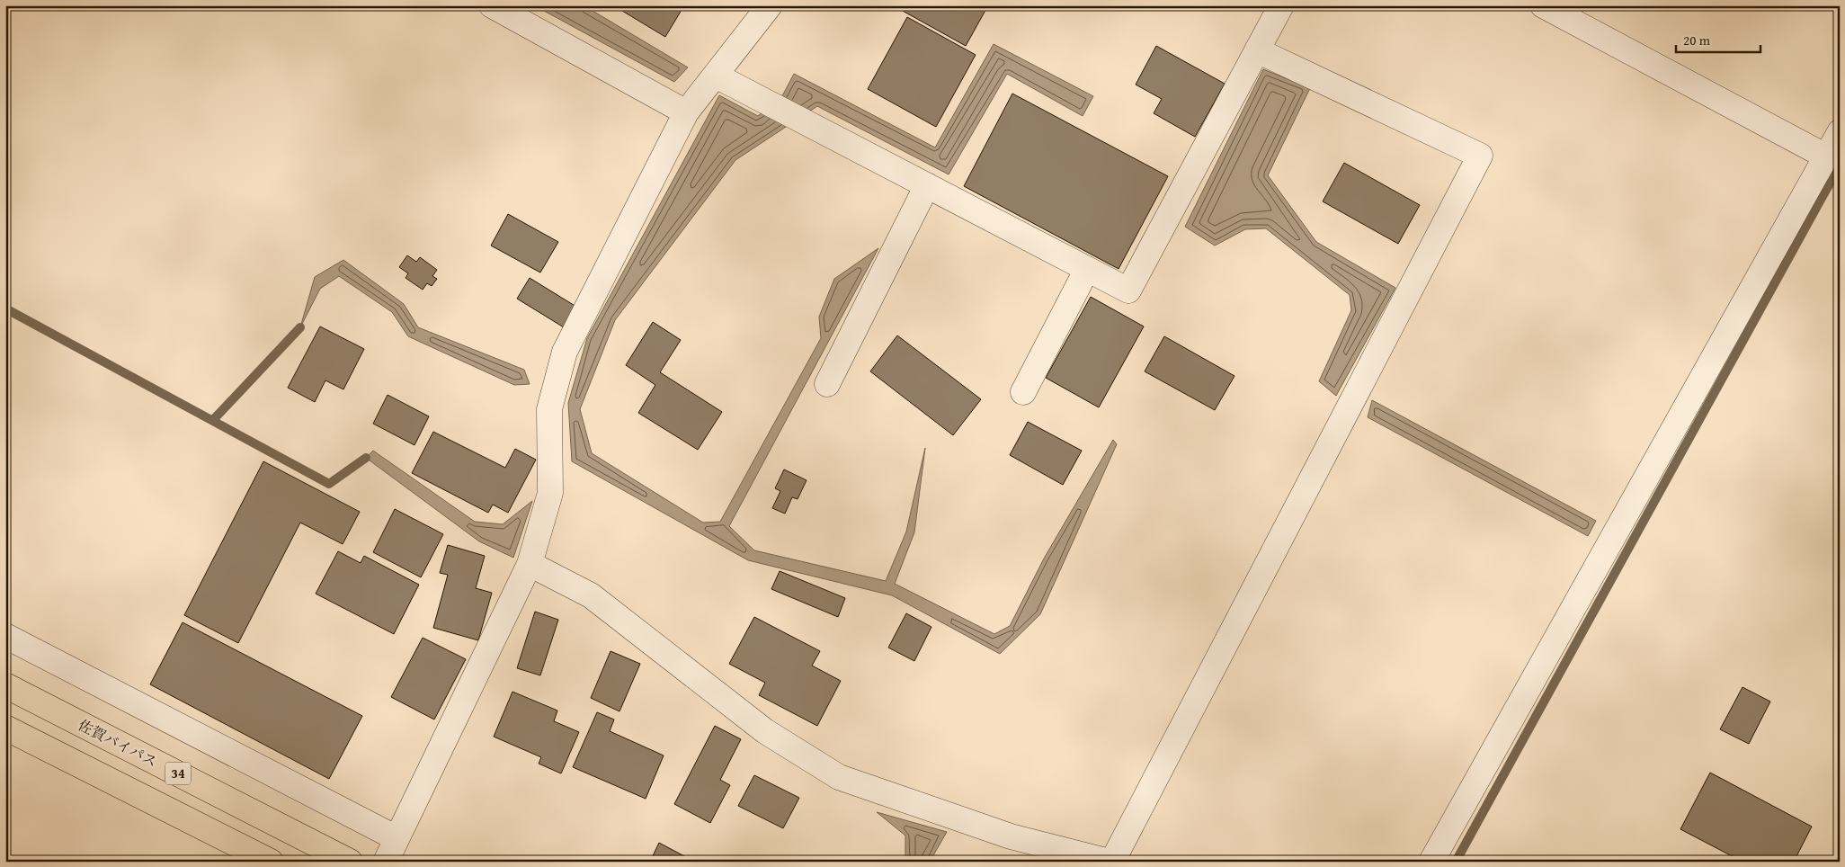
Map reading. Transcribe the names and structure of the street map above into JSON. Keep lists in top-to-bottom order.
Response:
{
  "streets": {
    "highway": ["佐賀バイパス", "34"]
  },
  "scale_bar": "20 m"
}
